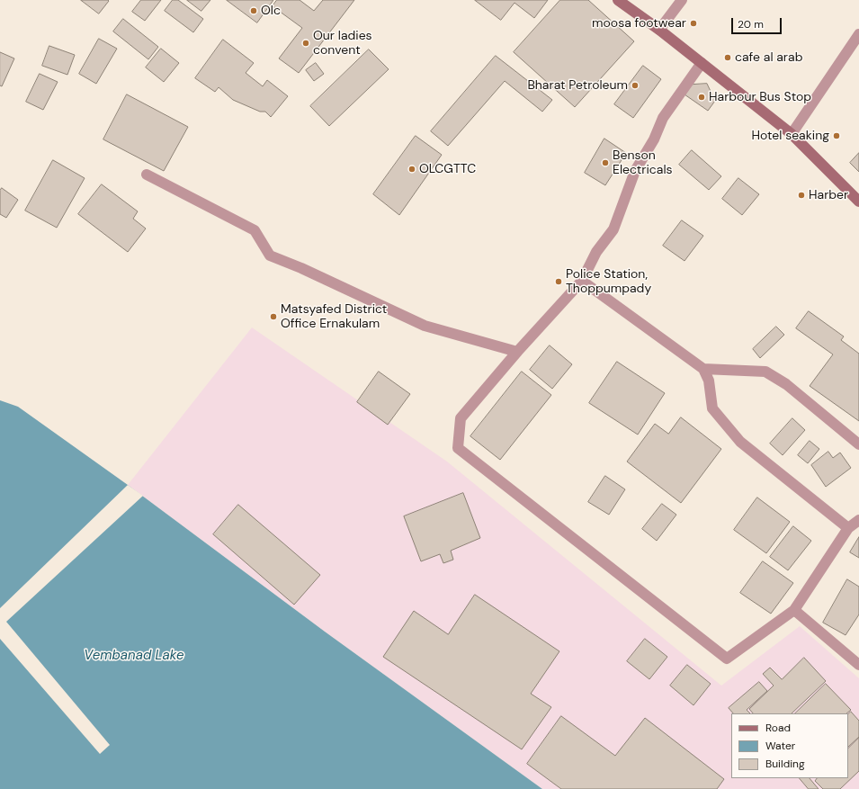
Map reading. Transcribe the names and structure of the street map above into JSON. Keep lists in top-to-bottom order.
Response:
{
  "water": ["Vembanad Lake"],
  "places": [
    "Olc",
    "moosa footwear",
    "Our ladies convent",
    "cafe al arab",
    "Bharat Petroleum",
    "Harbour Bus Stop",
    "Hotel seaking",
    "Benson Electricals",
    "OLCGTTC",
    "Harber",
    "Police Station, Thoppumpady",
    "Matsyafed District Office Ernakulam"
  ],
  "legend": ["Road", "Water", "Building"],
  "scale_bar": "20 m"
}
